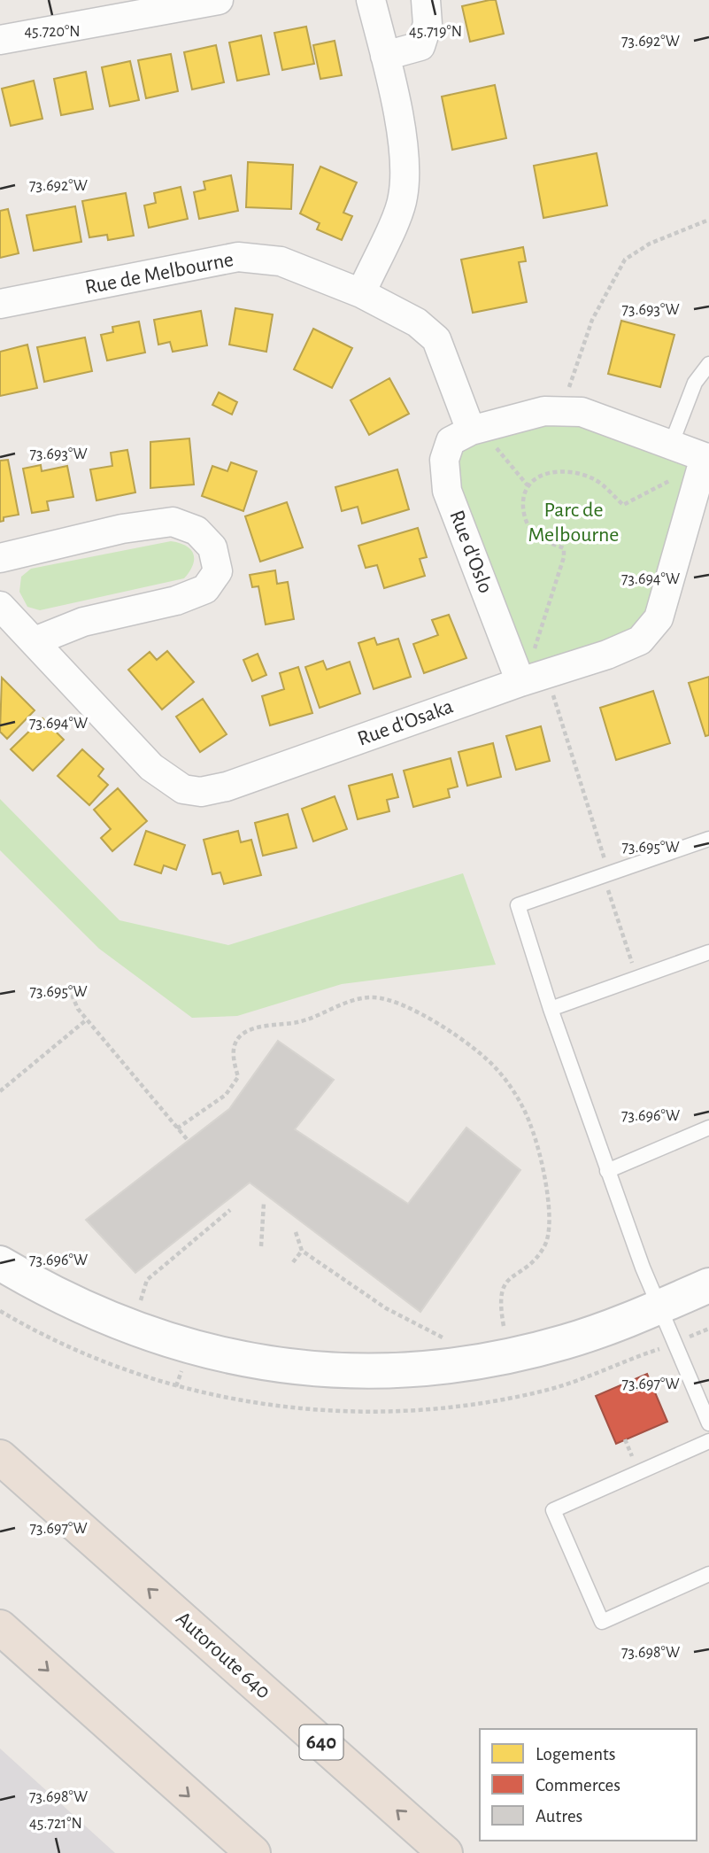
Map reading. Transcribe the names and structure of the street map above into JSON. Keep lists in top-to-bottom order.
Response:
{
  "streets": {
    "highway": ["Autoroute 640", "640"],
    "street": ["Rue de Melbourne", "Rue d'Oslo", "Rue d'Osaka"]
  },
  "crossings": [
    ["Rue de Melbourne", "Rue d'Oslo"],
    ["Rue d'Oslo", "Rue d'Osaka"]
  ],
  "parks": ["Parc de Melbourne"],
  "legend": ["Logements", "Commerces", "Autres"],
  "coordinates": [
    "45.720°N",
    "45.719°N",
    "73.692°W",
    "73.693°W",
    "73.694°W",
    "73.695°W",
    "73.696°W",
    "73.697°W",
    "73.698°W",
    "45.721°N"
  ]
}
